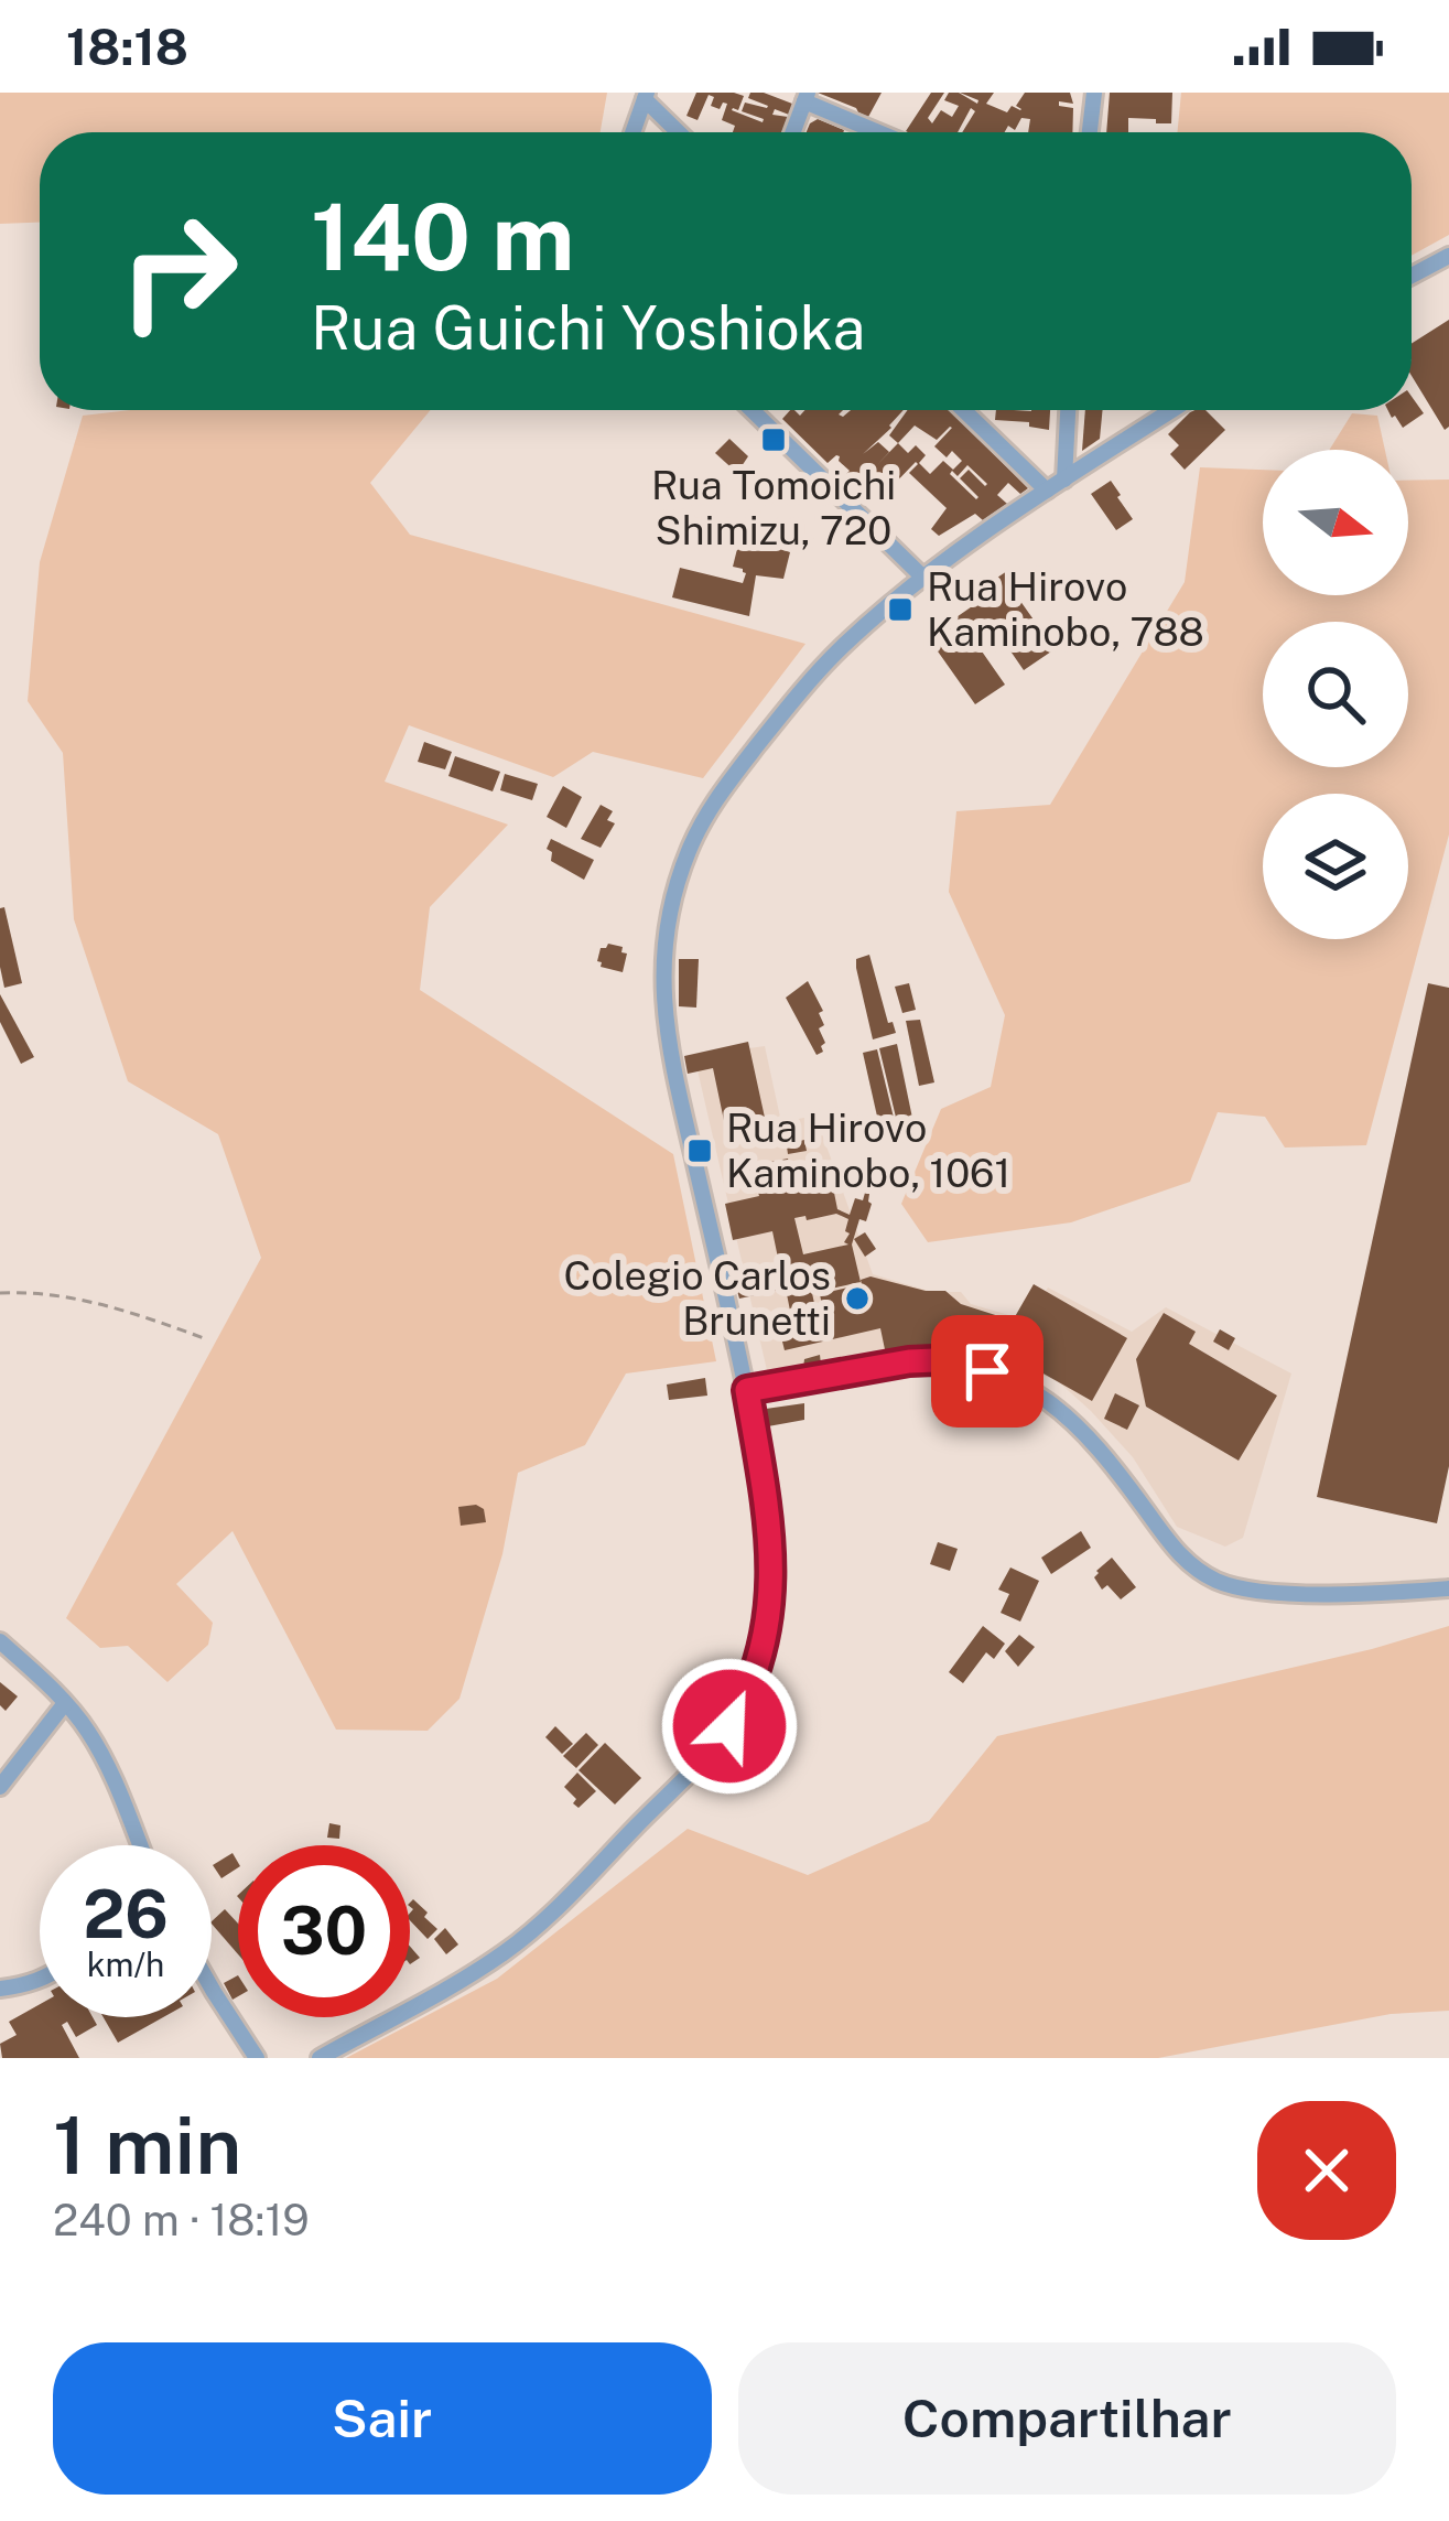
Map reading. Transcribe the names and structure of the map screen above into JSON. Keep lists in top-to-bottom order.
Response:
{
  "places": {
    "transit": ["Rua Tomoichi Shimizu, 720", "Rua Hirovo Kaminobo, 788", "Rua Hirovo Kaminobo, 1061"],
    "other": ["Colegio Carlos Brunetti"]
  },
  "north": "right",
  "page": {
    "status": "18:18",
    "turn": ["140 m", "Rua Guichi Yoshioka"],
    "speed": "26 km/h",
    "limit": "30",
    "heading": ["1 min", "240 m · 18:19"],
    "buttons": ["Sair", "Compartilhar"]
  }
}
